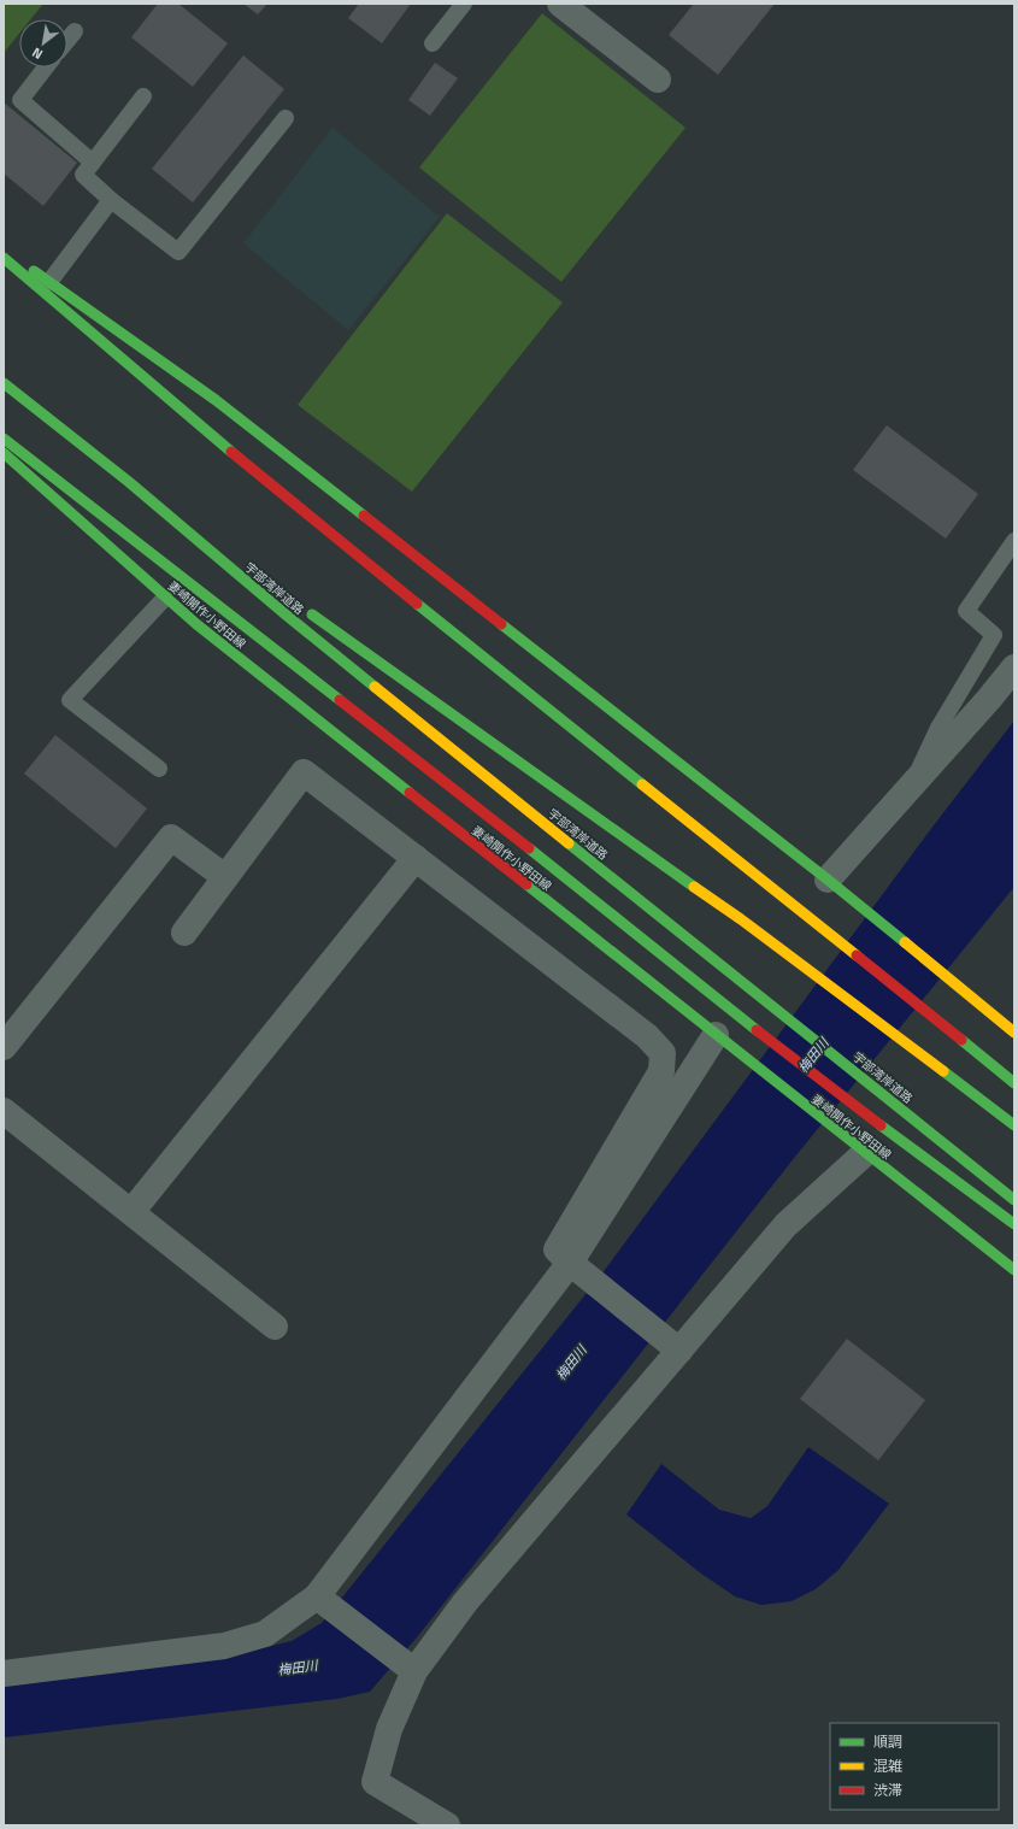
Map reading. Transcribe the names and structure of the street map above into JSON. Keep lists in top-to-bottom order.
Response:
{
  "streets": {
    "main road": ["宇部湾岸道路", "妻崎開作小野田線"]
  },
  "water": ["梅田川"],
  "legend": ["順調", "混雑", "渋滞"],
  "north": "bottom left"
}
